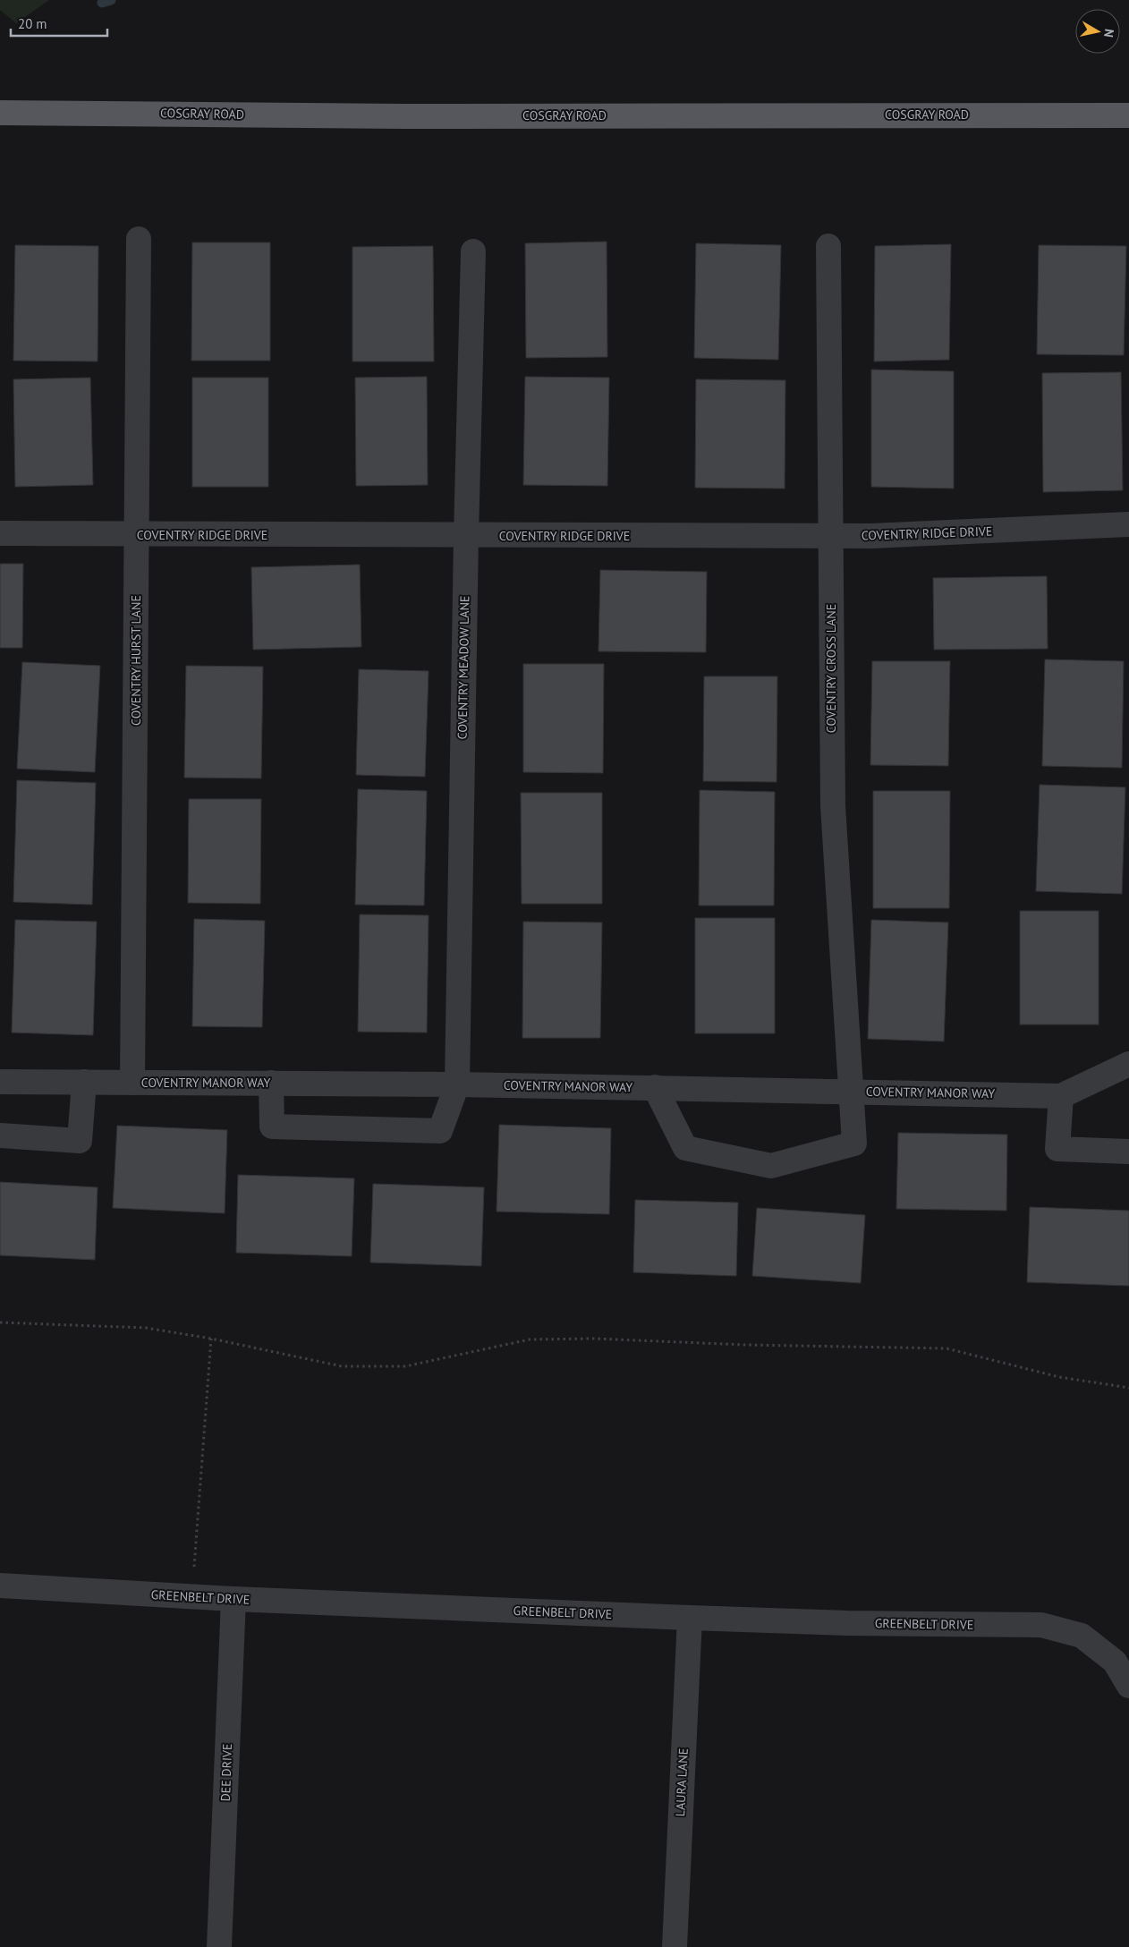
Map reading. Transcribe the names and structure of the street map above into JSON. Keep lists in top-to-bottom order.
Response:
{
  "streets": {
    "main road": ["COSGRAY ROAD"],
    "street": [
      "COVENTRY RIDGE DRIVE",
      "COVENTRY HURST LANE",
      "COVENTRY MEADOW LANE",
      "COVENTRY CROSS LANE",
      "COVENTRY MANOR WAY",
      "GREENBELT DRIVE",
      "DEE DRIVE",
      "LAURA LANE"
    ]
  },
  "crossings": [
    ["COVENTRY RIDGE DRIVE", "COVENTRY HURST LANE"],
    ["COVENTRY RIDGE DRIVE", "COVENTRY MEADOW LANE"],
    ["COVENTRY RIDGE DRIVE", "COVENTRY CROSS LANE"],
    ["COVENTRY HURST LANE", "COVENTRY MANOR WAY"],
    ["COVENTRY MEADOW LANE", "COVENTRY MANOR WAY"],
    ["COVENTRY CROSS LANE", "COVENTRY MANOR WAY"],
    ["GREENBELT DRIVE", "DEE DRIVE"],
    ["GREENBELT DRIVE", "LAURA LANE"]
  ],
  "scale_bar": "20 m",
  "north": "right"
}
